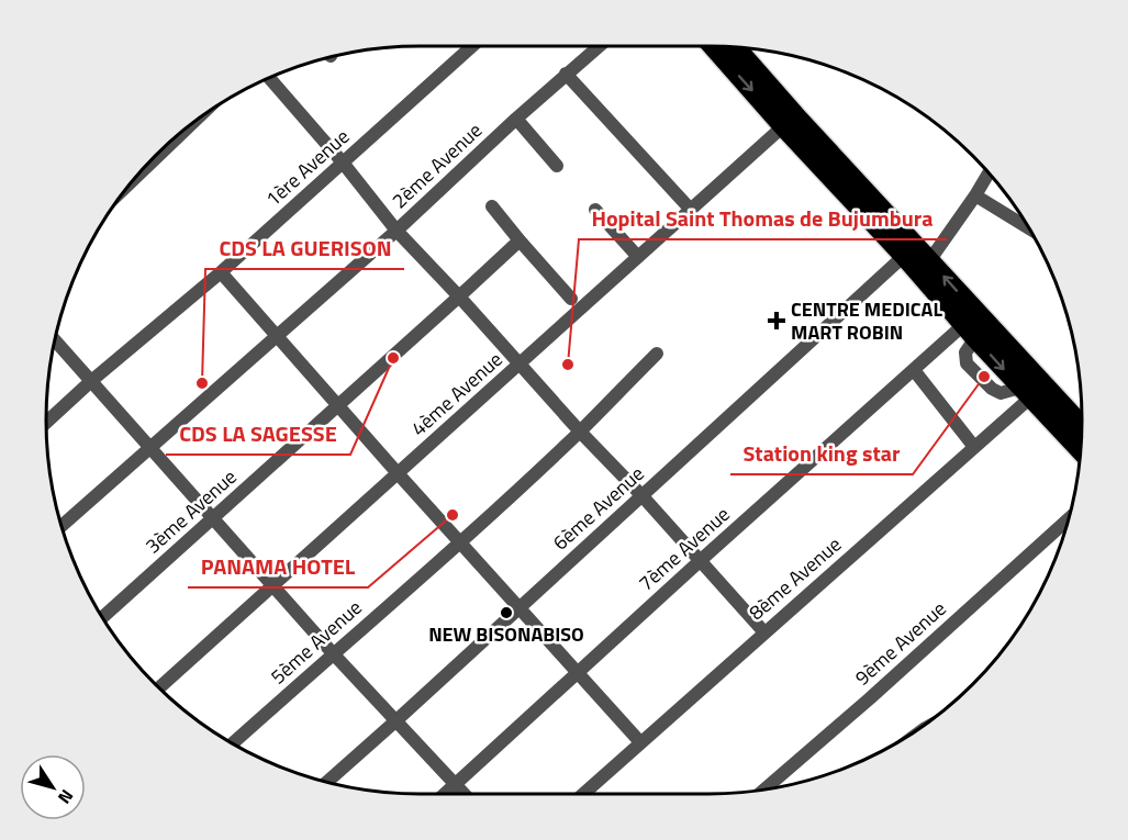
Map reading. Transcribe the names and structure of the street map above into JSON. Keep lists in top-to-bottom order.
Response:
{
  "streets": {
    "street": [
      "2ème Avenue",
      "1ère Avenue",
      "4ème Avenue",
      "6ème Avenue",
      "3ème Avenue",
      "7ème Avenue",
      "8ème Avenue",
      "5ème Avenue",
      "9ème Avenue"
    ]
  },
  "places": {
    "health": ["CENTRE MEDICAL MART ROBIN"],
    "other": [
      "CDS LA SAGESSE",
      "Hopital Saint Thomas de Bujumbura",
      "Station king star",
      "CDS LA GUERISON",
      "PANAMA HOTEL",
      "NEW BISONABISO"
    ]
  },
  "north": "bottom right"
}
